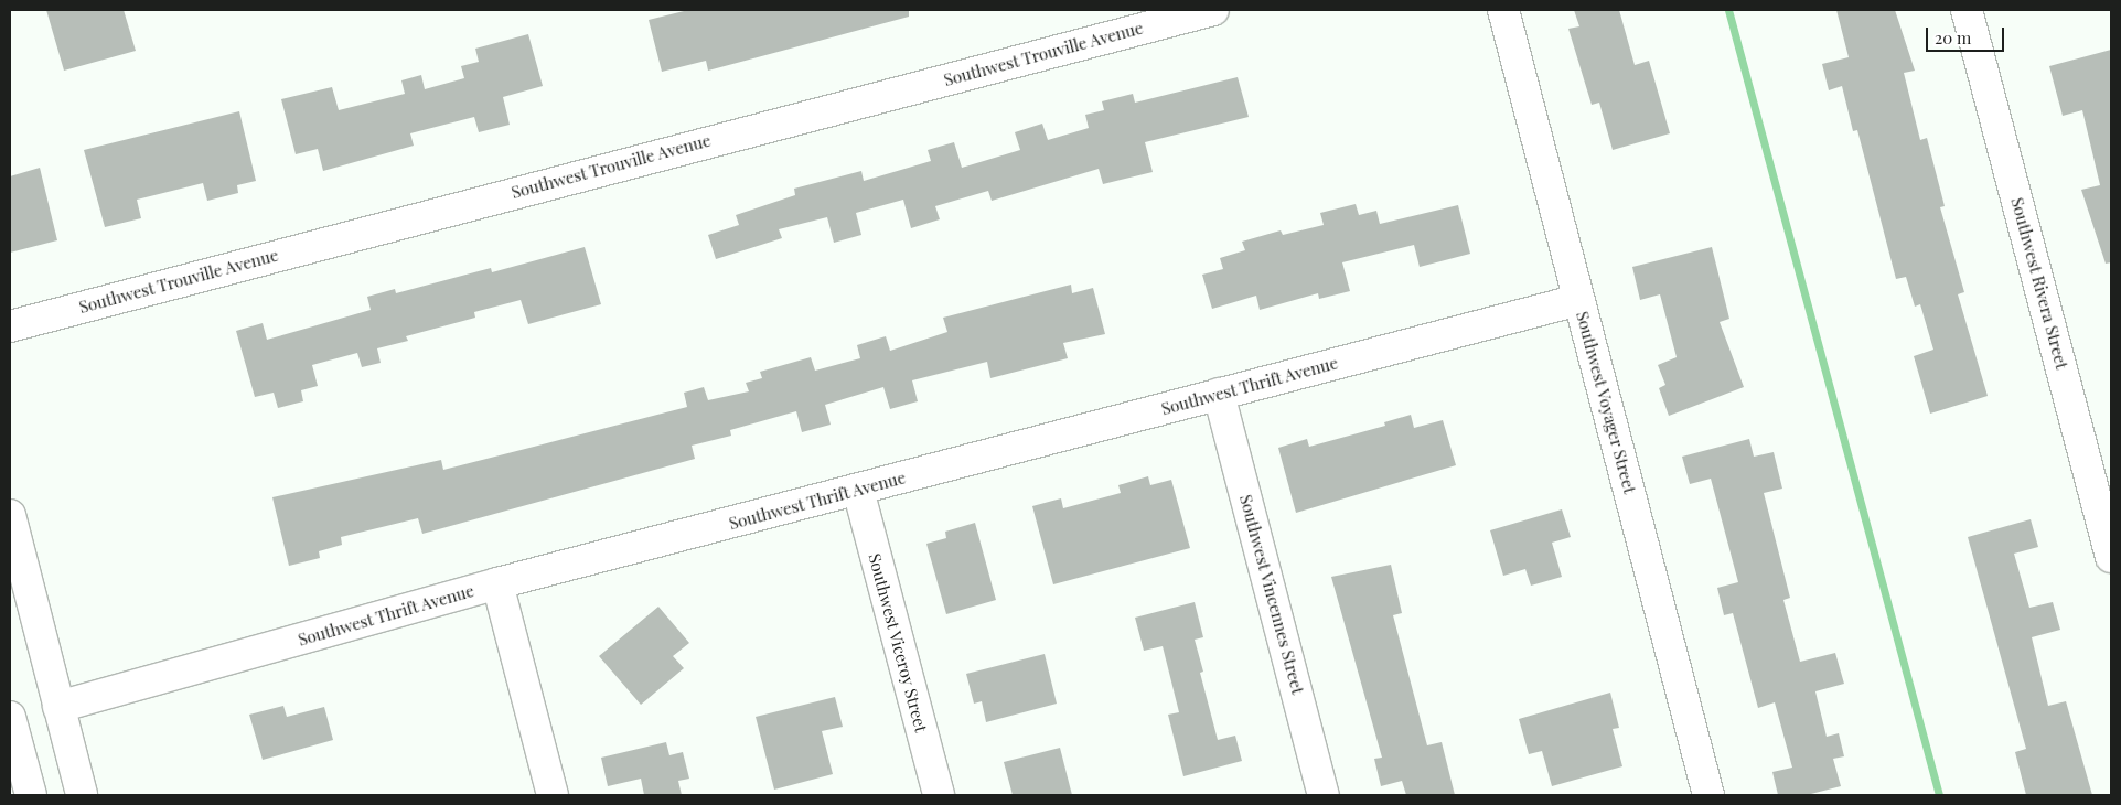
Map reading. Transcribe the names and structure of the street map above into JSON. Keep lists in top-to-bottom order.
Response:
{
  "streets": {
    "street": [
      "Southwest Trouville Avenue",
      "Southwest Rivera Street",
      "Southwest Thrift Avenue",
      "Southwest Voyager Street",
      "Southwest Vincennes Street",
      "Southwest Viceroy Street"
    ]
  },
  "crossings": [
    ["Southwest Thrift Avenue", "Southwest Voyager Street"],
    ["Southwest Thrift Avenue", "Southwest Vincennes Street"],
    ["Southwest Thrift Avenue", "Southwest Viceroy Street"]
  ],
  "scale_bar": "20 m"
}
